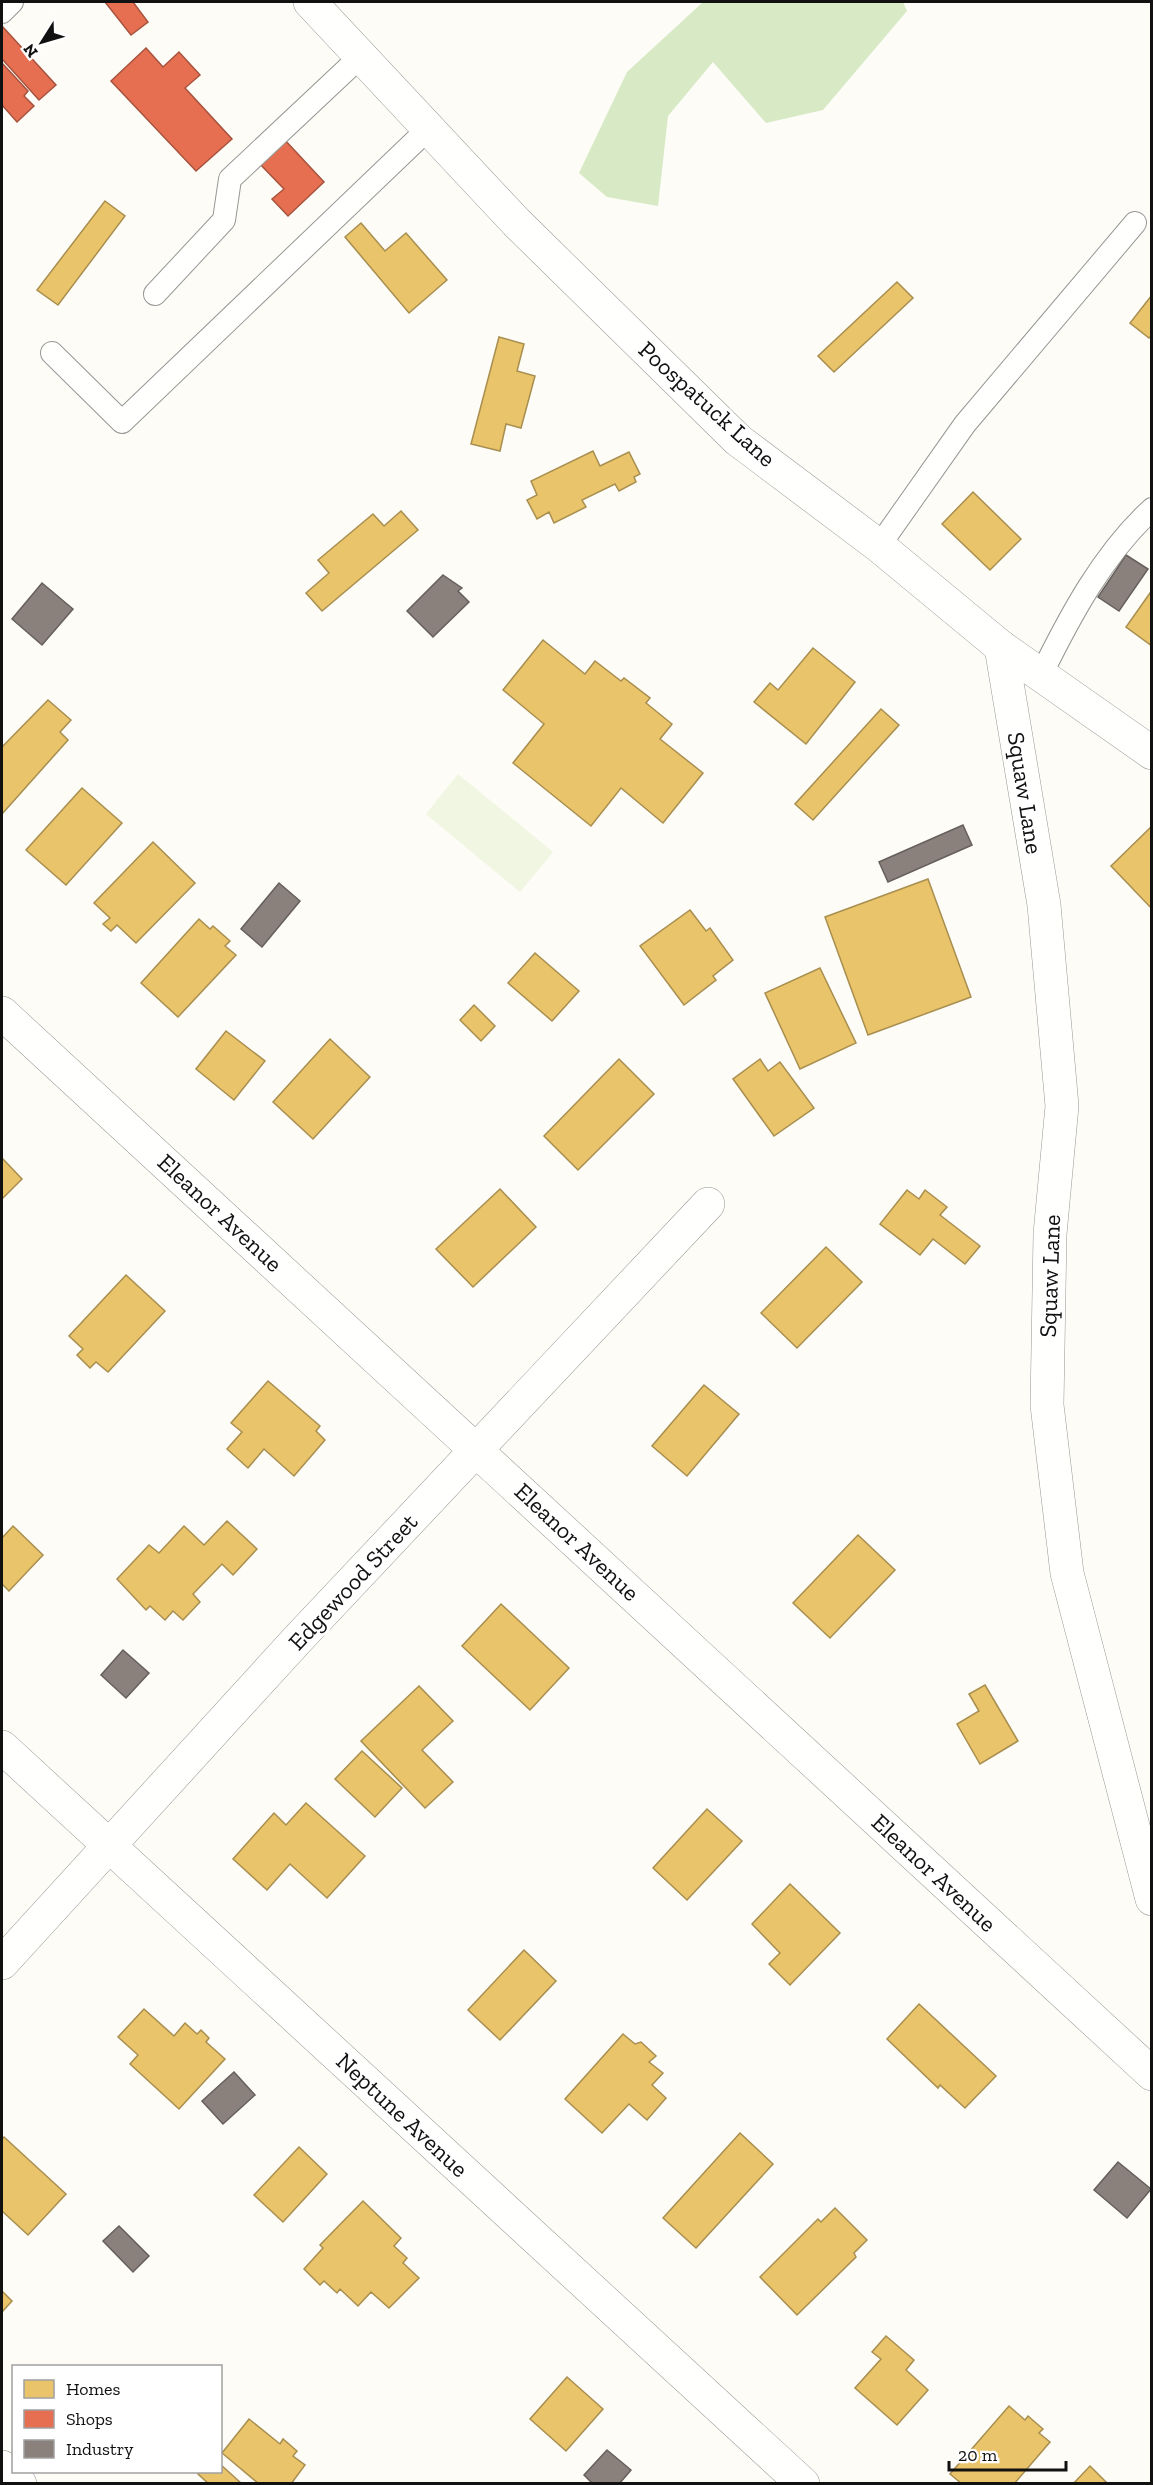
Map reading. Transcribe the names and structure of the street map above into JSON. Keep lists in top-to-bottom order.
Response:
{
  "streets": {
    "street": [
      "Poospatuck Lane",
      "Squaw Lane",
      "Eleanor Avenue",
      "Edgewood Street",
      "Neptune Avenue"
    ]
  },
  "crossings": [
    ["Poospatuck Lane", "Squaw Lane"],
    ["Eleanor Avenue", "Edgewood Street"],
    ["Edgewood Street", "Neptune Avenue"]
  ],
  "legend": ["Homes", "Shops", "Industry"],
  "scale_bar": "20 m",
  "north": "bottom left"
}
